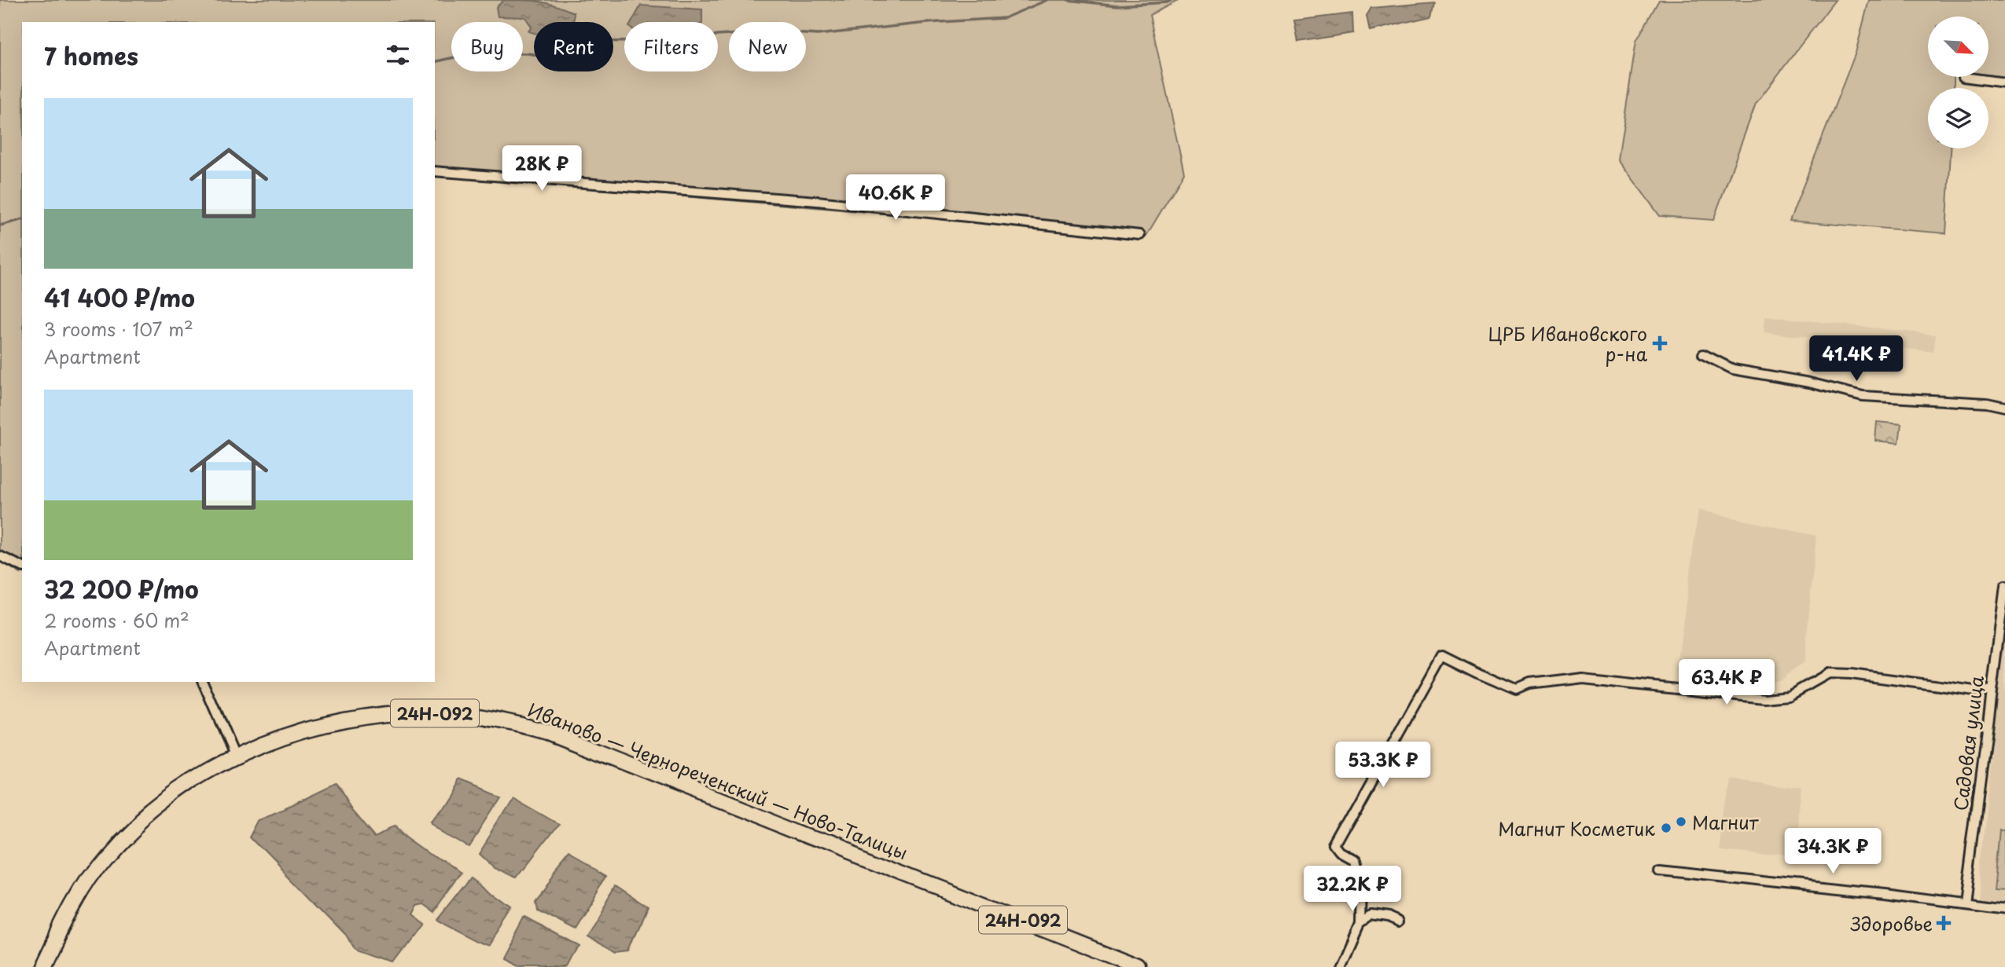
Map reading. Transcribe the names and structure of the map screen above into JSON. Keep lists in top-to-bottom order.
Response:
{
  "streets": {
    "main road": ["24Н-092", "Иваново — Чернореченский — Ново-Талицы"],
    "street": ["Садовая улица"]
  },
  "places": {
    "health": ["ЦРБ Ивановского р-на", "Здоровье"],
    "other": ["Магнит", "Магнит Косметик"]
  },
  "north": "bottom right",
  "page": {
    "chip": [
      "Buy",
      "Rent",
      "Filters",
      "New"
    ],
    "heading": "7 homes",
    "list": [
      {
        "name": "41 400 ₽/mo",
        "note": "3 rooms · 107 m² · Apartment"
      },
      {
        "name": "32 200 ₽/mo",
        "note": "2 rooms · 60 m² · Apartment"
      }
    ],
    "price": [
      "28K ₽",
      "40.6K ₽",
      "41.4K ₽",
      "63.4K ₽",
      "53.3K ₽",
      "34.3K ₽",
      "32.2K ₽"
    ]
  }
}
